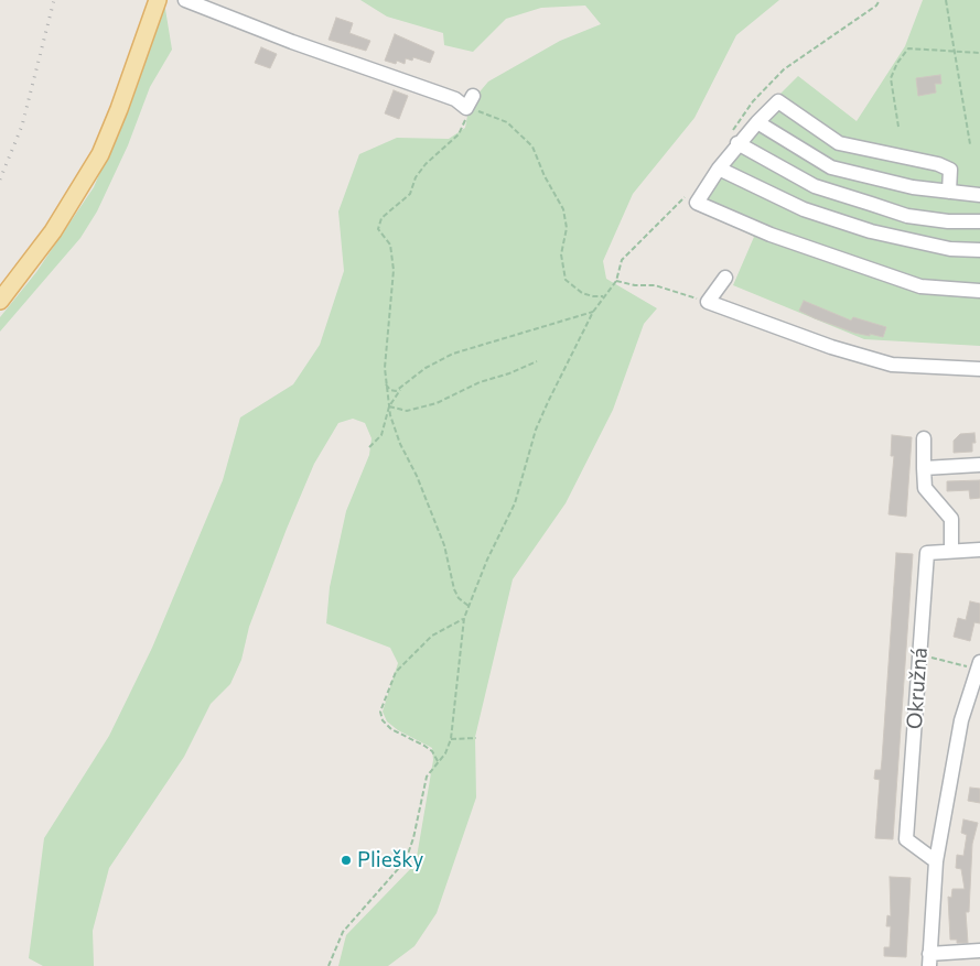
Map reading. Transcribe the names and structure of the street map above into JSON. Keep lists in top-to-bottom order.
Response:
{
  "streets": {
    "street": ["Okružná"]
  },
  "places": ["Pliešky"]
}
